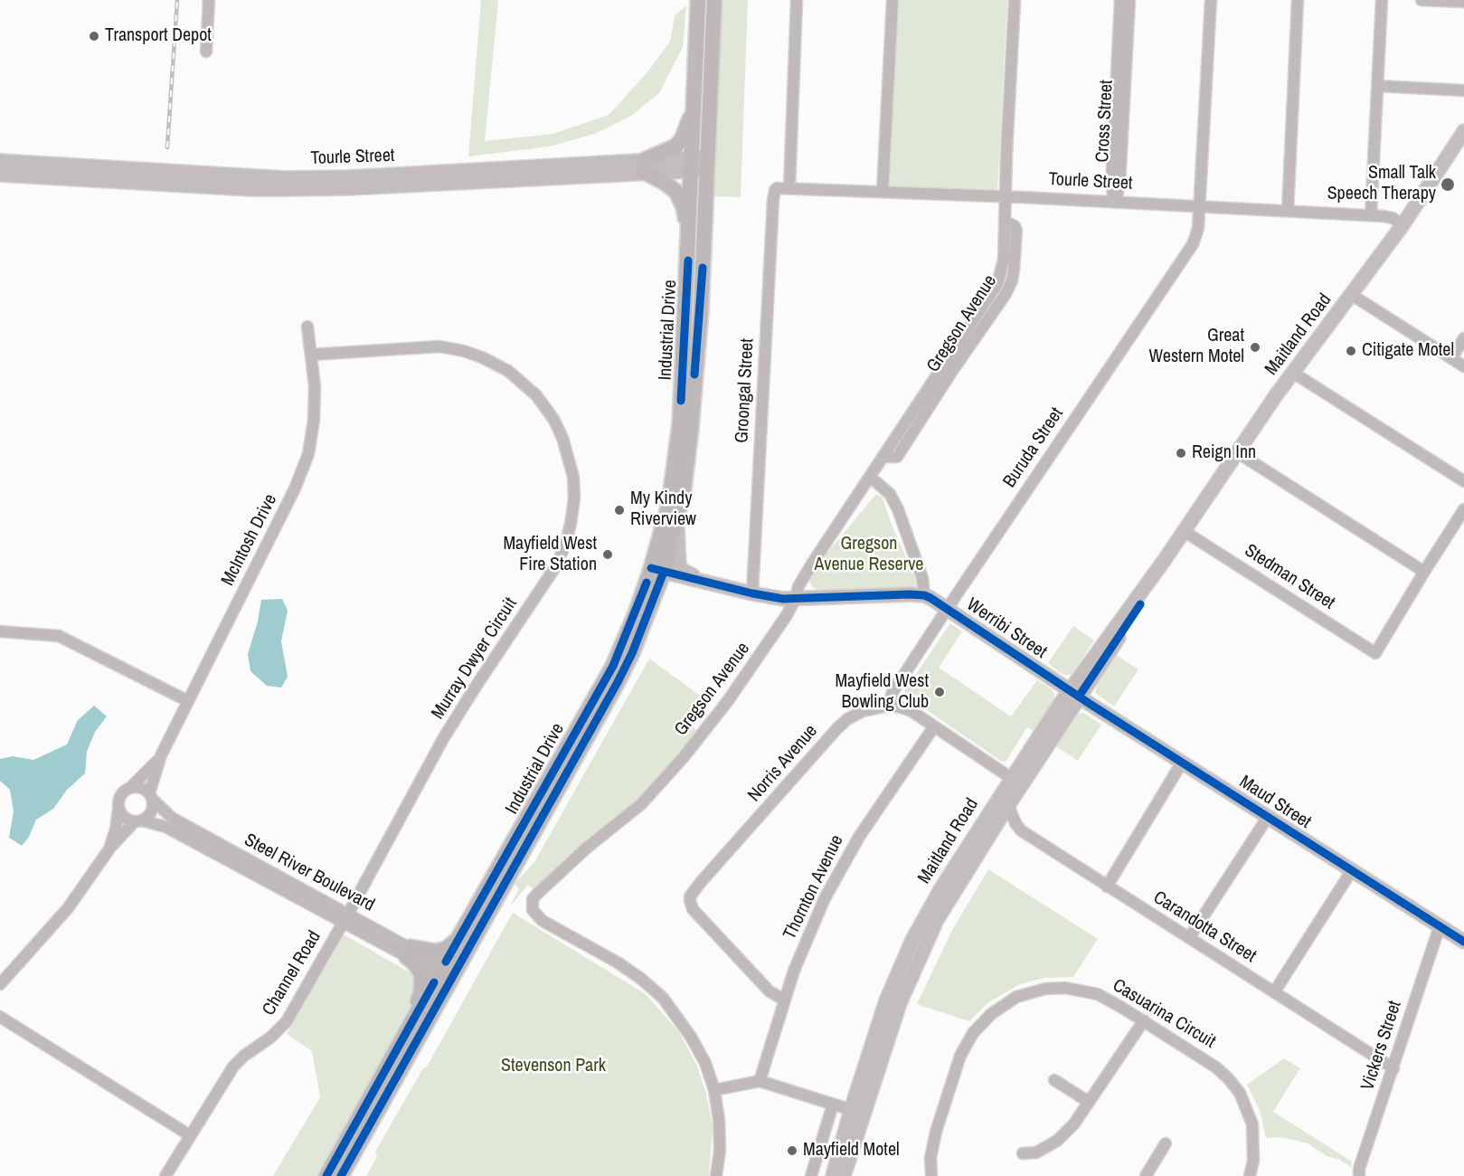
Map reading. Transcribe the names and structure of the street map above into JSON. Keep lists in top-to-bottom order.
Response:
{
  "streets": {
    "highway": ["Industrial Drive"],
    "main road": [
      "Tourle Street",
      "Maitland Road",
      "Werribi Street",
      "Maud Street"
    ],
    "street": [
      "Cross Street",
      "Gregson Avenue",
      "Groongal Street",
      "Buruda Street",
      "McIntosh Drive",
      "Stedman Street",
      "Murray Dwyer Circuit",
      "Norris Avenue",
      "Steel River Boulevard",
      "Thornton Avenue",
      "Carandotta Street",
      "Channel Road",
      "Casuarina Circuit",
      "Vickers Street"
    ]
  },
  "crossings": [
    ["Cross Street", "Tourle Street"],
    ["Tourle Street", "Gregson Avenue"],
    ["Tourle Street", "Industrial Drive"],
    ["Tourle Street", "Maitland Road"],
    ["Tourle Street", "Groongal Street"],
    ["Tourle Street", "Buruda Street"],
    ["Industrial Drive", "Steel River Boulevard"],
    ["Maitland Road", "Stedman Street"],
    ["Maitland Road", "Werribi Street"],
    ["Maitland Road", "Norris Avenue"],
    ["Maitland Road", "Maud Street"],
    ["Maitland Road", "Carandotta Street"],
    ["Buruda Street", "Werribi Street"],
    ["Buruda Street", "Norris Avenue"],
    ["McIntosh Drive", "Murray Dwyer Circuit"],
    ["McIntosh Drive", "Steel River Boulevard"],
    ["Werribi Street", "Maud Street"],
    ["Murray Dwyer Circuit", "Steel River Boulevard"],
    ["Murray Dwyer Circuit", "Channel Road"],
    ["Norris Avenue", "Thornton Avenue"],
    ["Maud Street", "Vickers Street"],
    ["Steel River Boulevard", "Channel Road"],
    ["Carandotta Street", "Vickers Street"]
  ],
  "parks": ["Gregson Avenue Reserve", "Stevenson Park"],
  "places": [
    "Transport Depot",
    "Small Talk Speech Therapy",
    "Great Western Motel",
    "Citigate Motel",
    "Reign Inn",
    "My Kindy Riverview",
    "Mayfield West Fire Station",
    "Mayfield West Bowling Club",
    "Mayfield Motel"
  ]
}
